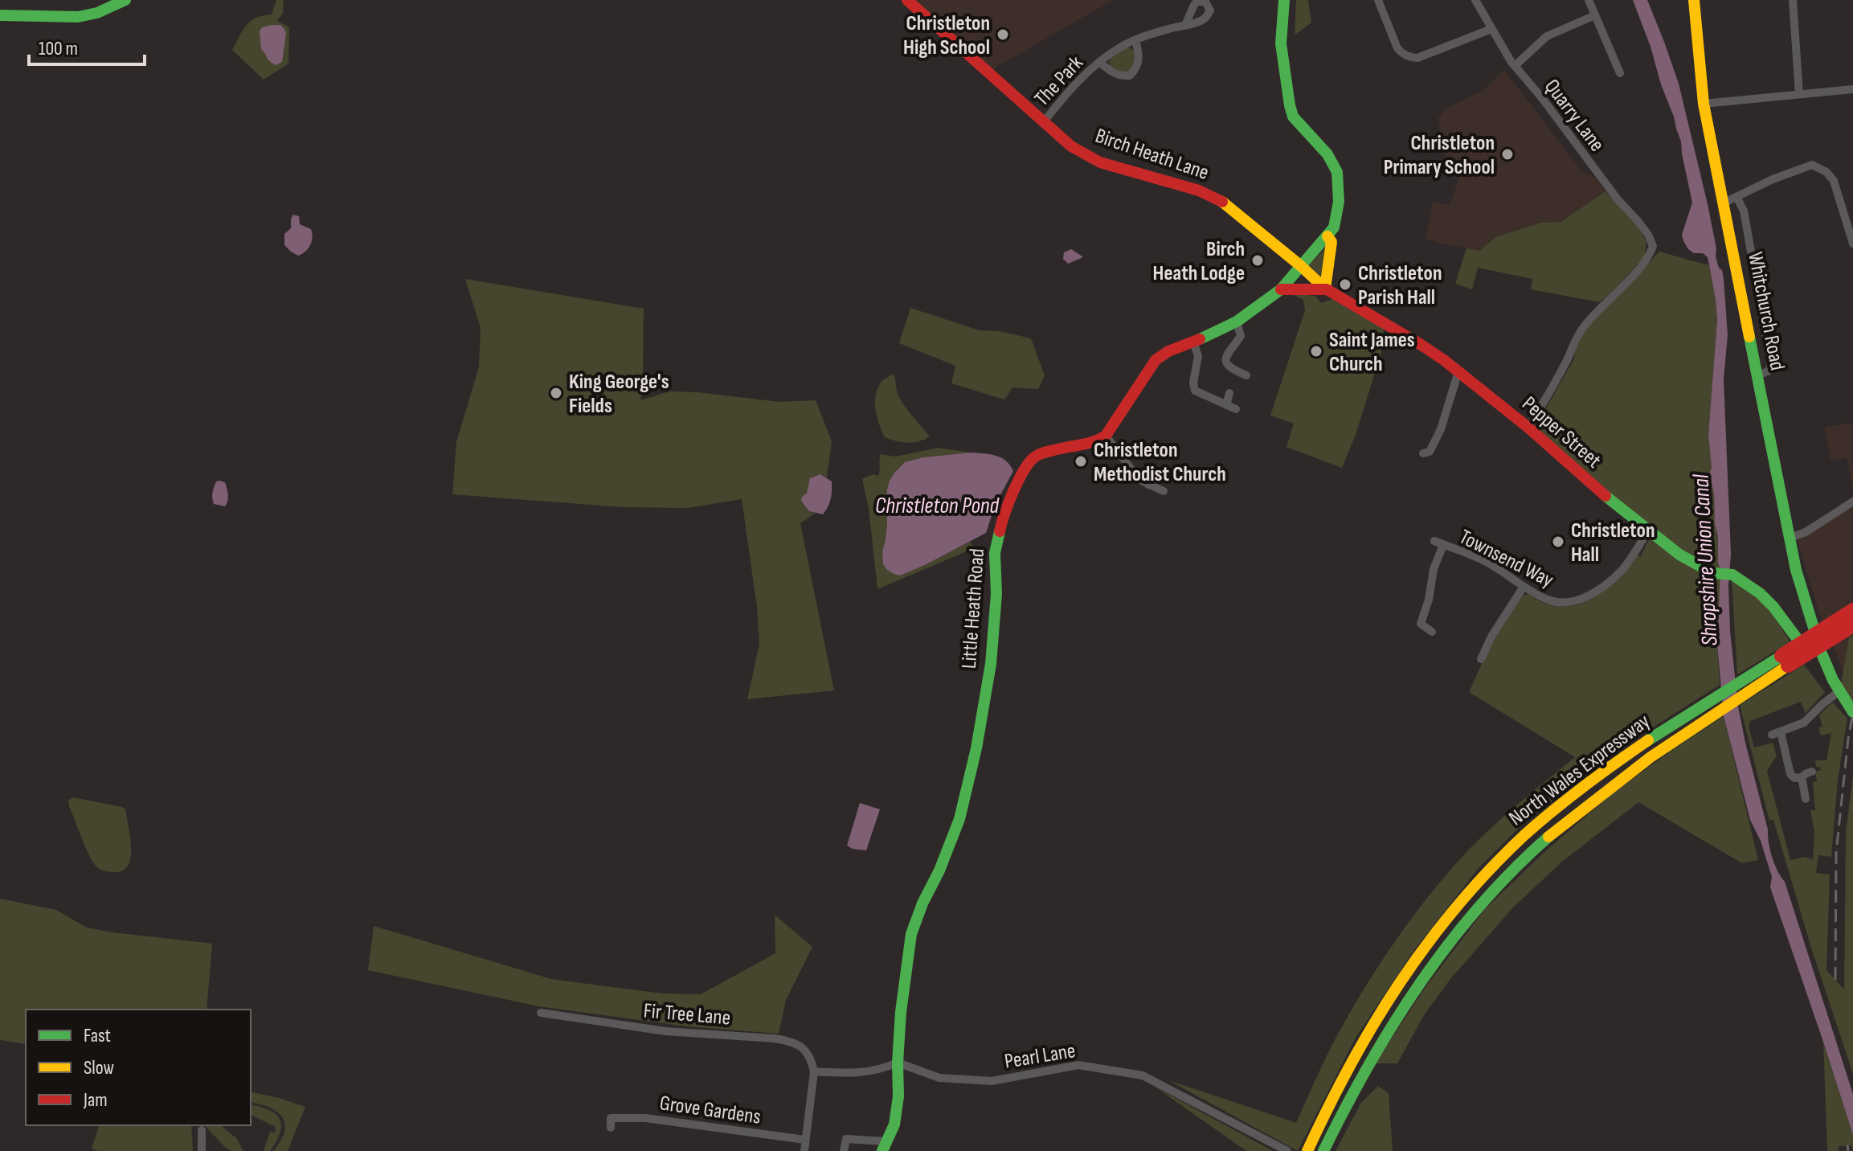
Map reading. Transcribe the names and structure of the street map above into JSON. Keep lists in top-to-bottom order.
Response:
{
  "streets": {
    "main road": [
      "Birch Heath Lane",
      "Whitchurch Road",
      "Pepper Street",
      "Little Heath Road",
      "North Wales Expressway"
    ],
    "street": [
      "The Park",
      "Quarry Lane",
      "Townsend Way",
      "Fir Tree Lane",
      "Pearl Lane",
      "Grove Gardens"
    ]
  },
  "crossings": [
    ["The Park", "Birch Heath Lane"],
    ["Quarry Lane", "Pepper Street"],
    ["Birch Heath Lane", "Pepper Street"],
    ["Pepper Street", "Townsend Way"],
    ["Little Heath Road", "Pearl Lane"]
  ],
  "water": ["Christleton Pond", "Shropshire Union Canal"],
  "places": [
    "Christleton High School",
    "Christleton Primary School",
    "Birch Heath Lodge",
    "Christleton Parish Hall",
    "Saint James Church",
    "King George's Fields",
    "Christleton Methodist Church",
    "Christleton Hall"
  ],
  "legend": ["Fast", "Slow", "Jam"],
  "scale_bar": "100 m"
}
